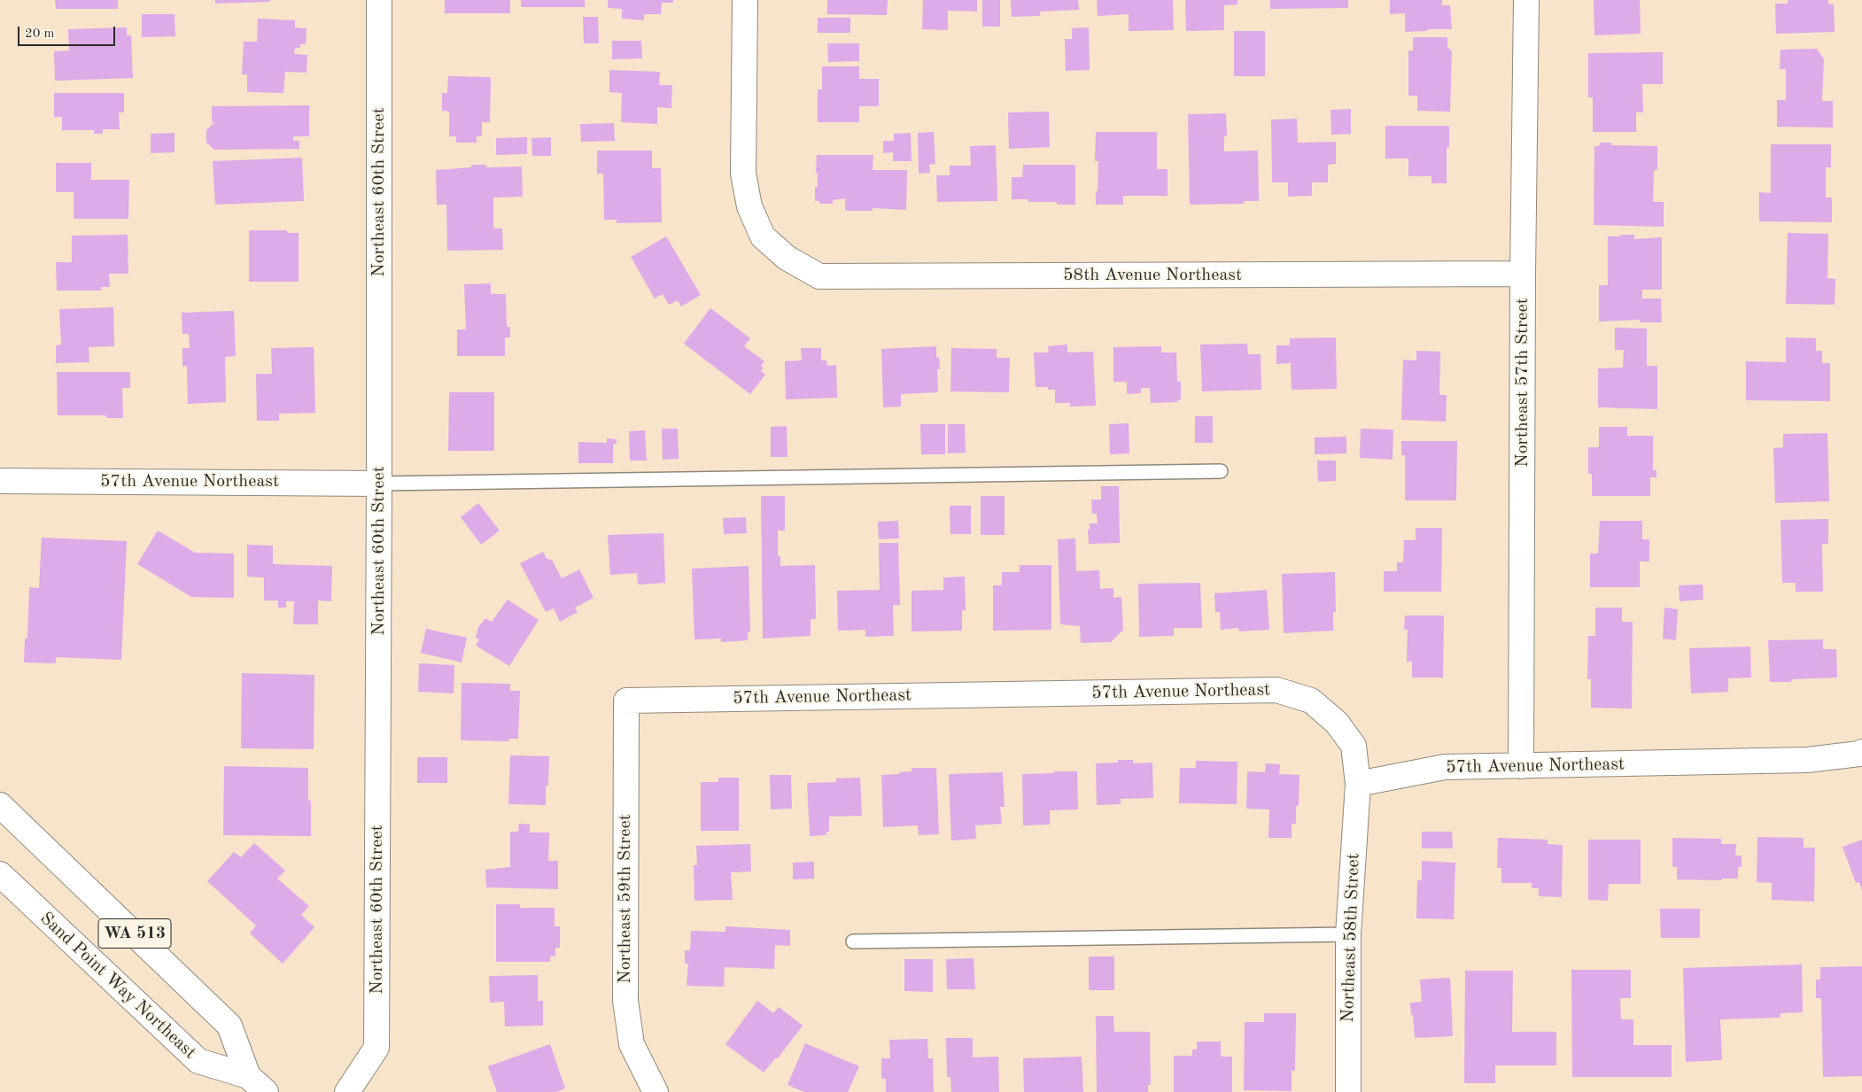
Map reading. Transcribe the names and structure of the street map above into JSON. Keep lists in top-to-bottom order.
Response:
{
  "streets": {
    "street": [
      "Northeast 60th Street",
      "58th Avenue Northeast",
      "Northeast 57th Street",
      "57th Avenue Northeast",
      "Northeast 59th Street",
      "WA 513",
      "Northeast 58th Street",
      "Sand Point Way Northeast"
    ]
  },
  "crossings": [
    ["Northeast 60th Street", "57th Avenue Northeast"],
    ["58th Avenue Northeast", "Northeast 57th Street"],
    ["Northeast 57th Street", "57th Avenue Northeast"],
    ["57th Avenue Northeast", "Northeast 59th Street"],
    ["57th Avenue Northeast", "Northeast 58th Street"]
  ],
  "scale_bar": "20 m"
}
